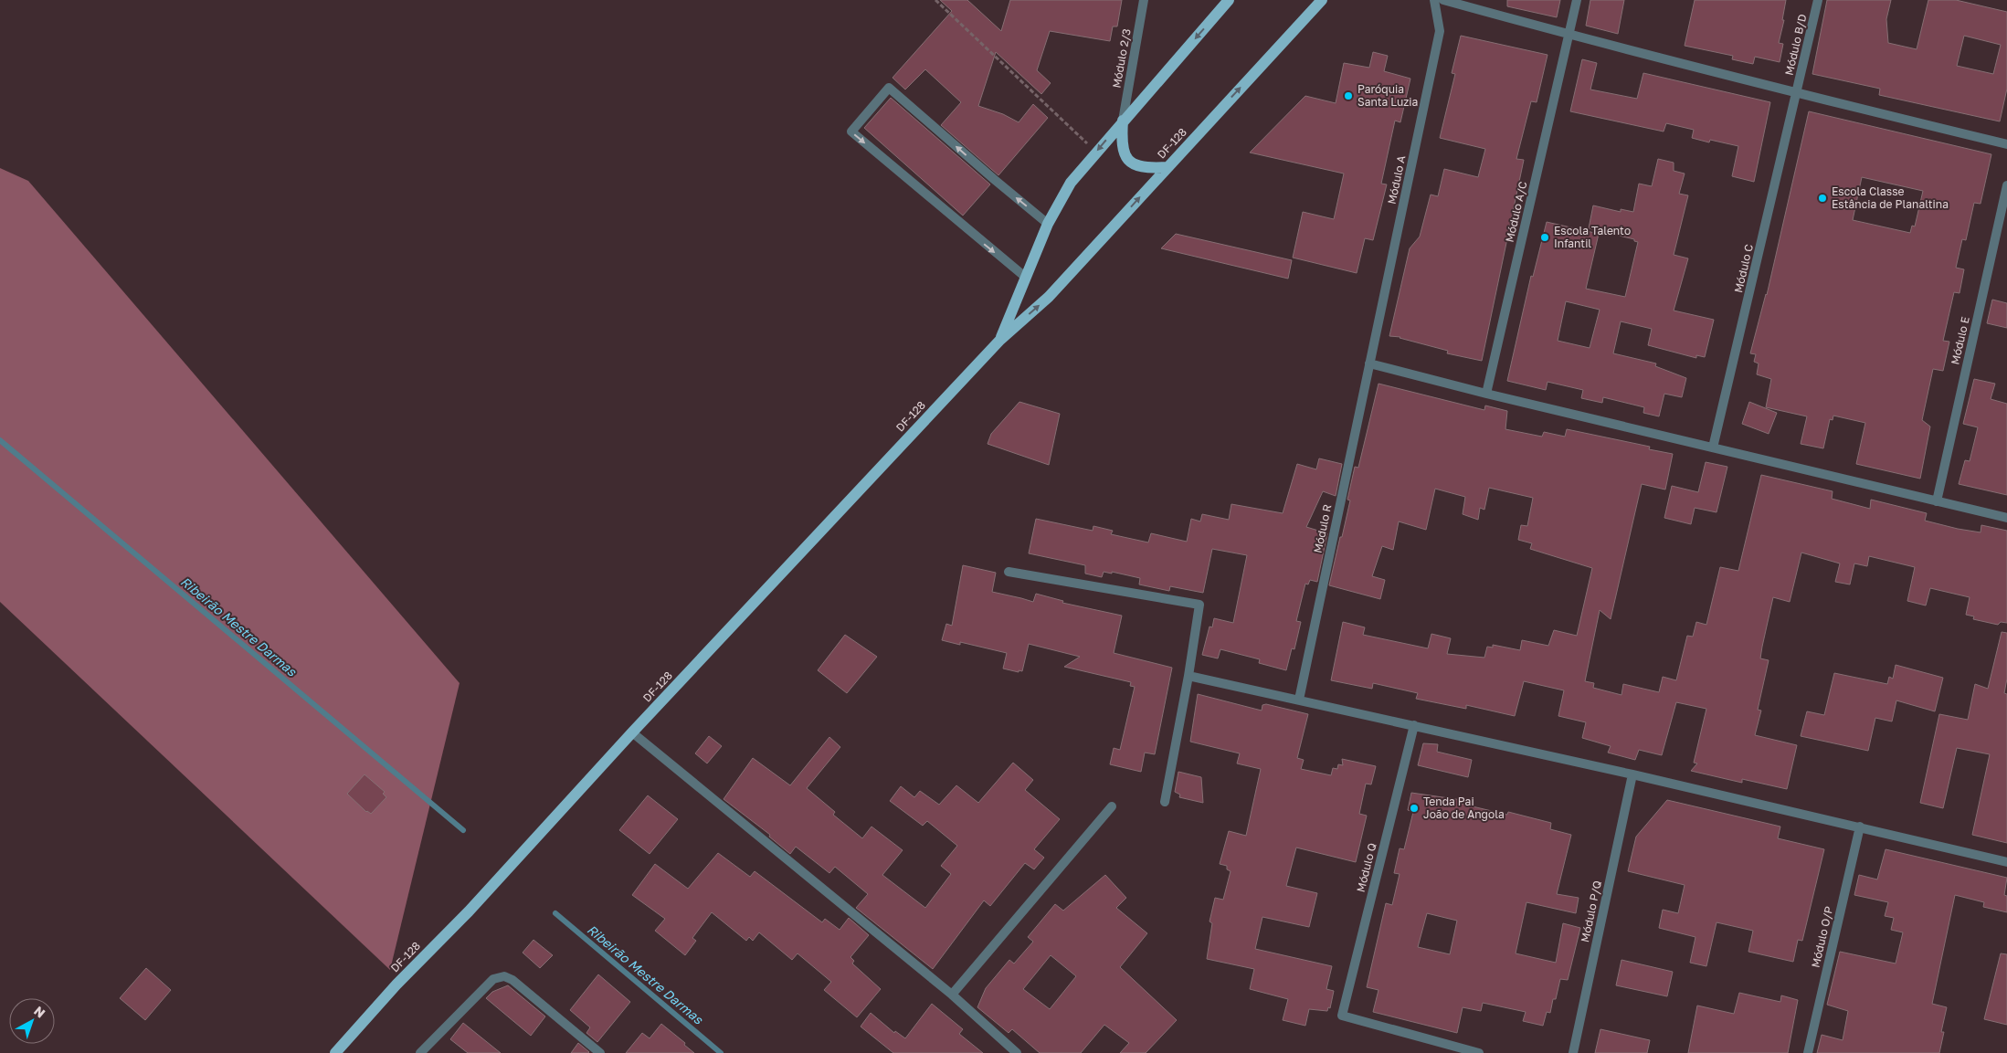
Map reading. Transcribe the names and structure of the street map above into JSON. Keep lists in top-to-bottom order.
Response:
{
  "streets": {
    "main road": ["DF-128"],
    "street": [
      "Módulo B/D",
      "Módulo 2/3",
      "Módulo A",
      "Módulo A/C",
      "Módulo C",
      "Módulo E",
      "Módulo R",
      "Módulo Q",
      "Módulo P/Q",
      "Módulo O/P"
    ]
  },
  "crossings": [
    ["Módulo B/D", "Módulo C"],
    ["Módulo 2/3", "DF-128"],
    ["Módulo A", "Módulo R"]
  ],
  "water": ["Ribeirão Mestre Darmas"],
  "places": [
    "Paróquia Santa Luzia",
    "Escola Classe Estância de Planaltina",
    "Escola Talento Infantil",
    "Tenda Pai João de Angola"
  ],
  "north": "top right"
}
